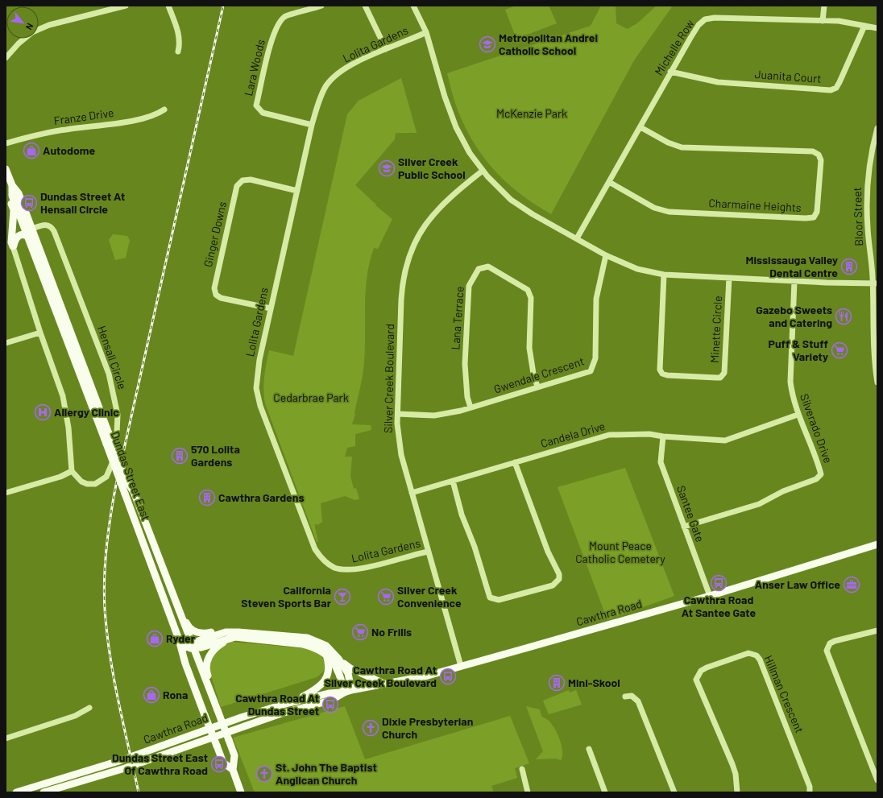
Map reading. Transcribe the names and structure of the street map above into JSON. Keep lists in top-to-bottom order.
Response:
{
  "streets": {
    "main road": ["Dundas Street East", "Cawthra Road"],
    "street": [
      "Lolita Gardens",
      "Michelle Row",
      "Lara Woods",
      "Juanita Court",
      "Franze Drive",
      "Charmaine Heights",
      "Bloor Street",
      "Ginger Downs",
      "Lana Terrace",
      "Minette Circle",
      "Hensall Circle",
      "Gwendale Crescent",
      "Silver Creek Boulevard",
      "Silverado Drive",
      "Candela Drive",
      "Santee Gate",
      "Hillman Crescent"
    ]
  },
  "crossings": [
    ["Lolita Gardens", "Lara Woods"],
    ["Lolita Gardens", "Ginger Downs"],
    ["Lolita Gardens", "Silver Creek Boulevard"],
    ["Michelle Row", "Juanita Court"],
    ["Michelle Row", "Charmaine Heights"],
    ["Lana Terrace", "Gwendale Crescent"],
    ["Hensall Circle", "Dundas Street East"],
    ["Gwendale Crescent", "Silver Creek Boulevard"],
    ["Silver Creek Boulevard", "Candela Drive"],
    ["Silver Creek Boulevard", "Cawthra Road"],
    ["Silverado Drive", "Candela Drive"],
    ["Silverado Drive", "Santee Gate"],
    ["Candela Drive", "Santee Gate"],
    ["Santee Gate", "Cawthra Road"]
  ],
  "parks": ["McKenzie Park", "Cedarbrae Park", "Mount Peace Catholic Cemetery"],
  "places": {
    "school or university": ["Metropolitan Andrei Catholic School", "Silver Creek Public School"],
    "shop": ["Autodome", "Ryder", "Rona"],
    "bus stop": [
      "Dundas Street At Hensall Circle",
      "Cawthra Road At Santee Gate",
      "Cawthra Road At Silver Creek Boulevard",
      "Cawthra Road At Dundas Street",
      "Dundas Street East Of Cawthra Road"
    ],
    "building": [
      "Mississauga Valley Dental Centre",
      "570 Lolita Gardens",
      "Cawthra Gardens",
      "Mini-Skool"
    ],
    "restaurant": ["Gazebo Sweets and Catering"],
    "supermarket": ["Puff & Stuff Variety", "Silver Creek Convenience", "No Frills"],
    "hospital": ["Allergy Clinic"],
    "office": ["Anser Law Office"],
    "bar": ["California Steven Sports Bar"],
    "church": ["Dixie Presbyterian Church", "St. John The Baptist Anglican Church"]
  },
  "north": "bottom right"
}
